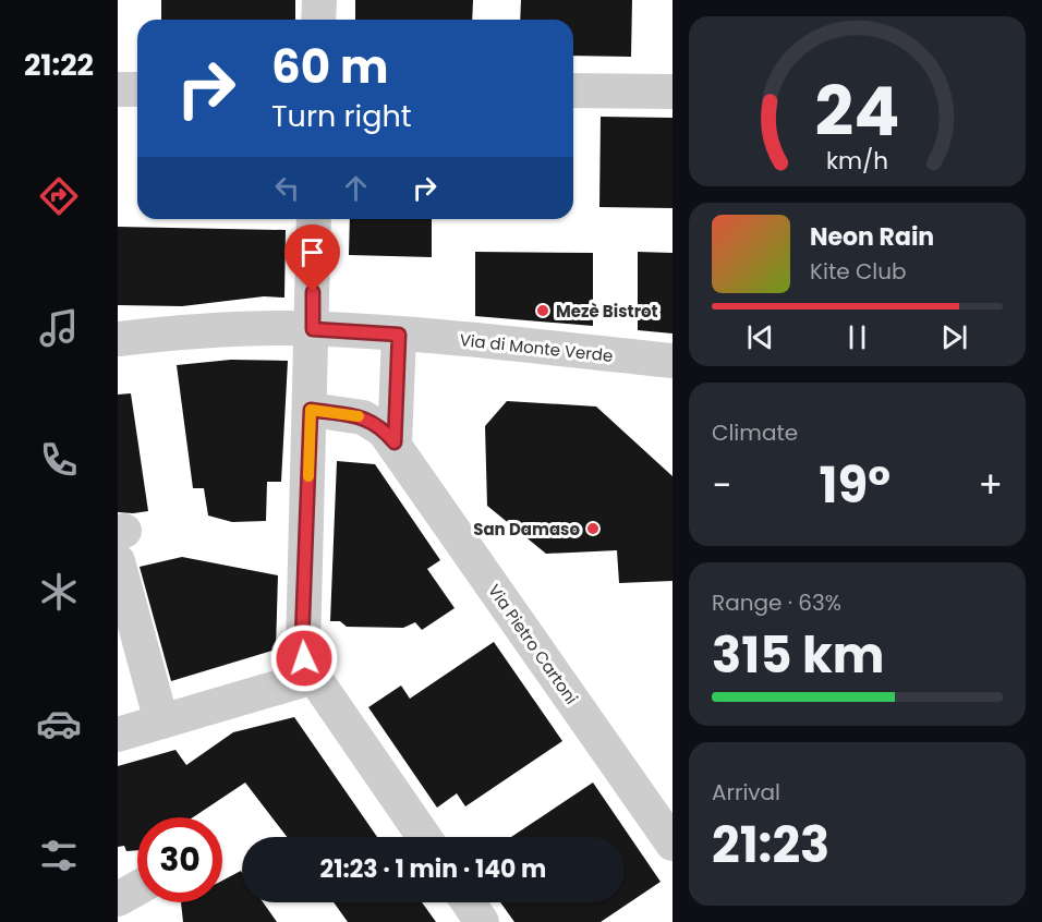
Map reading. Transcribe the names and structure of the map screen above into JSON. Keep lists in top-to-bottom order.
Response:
{
  "streets": {
    "street": ["Via di Monte Verde", "Via Pietro Cartoni"]
  },
  "places": ["Mezè Bistrot", "San Damaso"],
  "page": {
    "tabs": "21:22",
    "turn": ["60 m", "Turn right"],
    "song": ["Neon Rain", "Kite Club"],
    "tile": [
      "Climate",
      ["Range · 63%", "315 km"],
      ["Arrival", "21:23"]
    ],
    "heat": ["−", "19°", "+"],
    "limit": "30",
    "trip": "21:23 · 1 min · 140 m",
    "gauge": ["24", "km/h"]
  }
}
